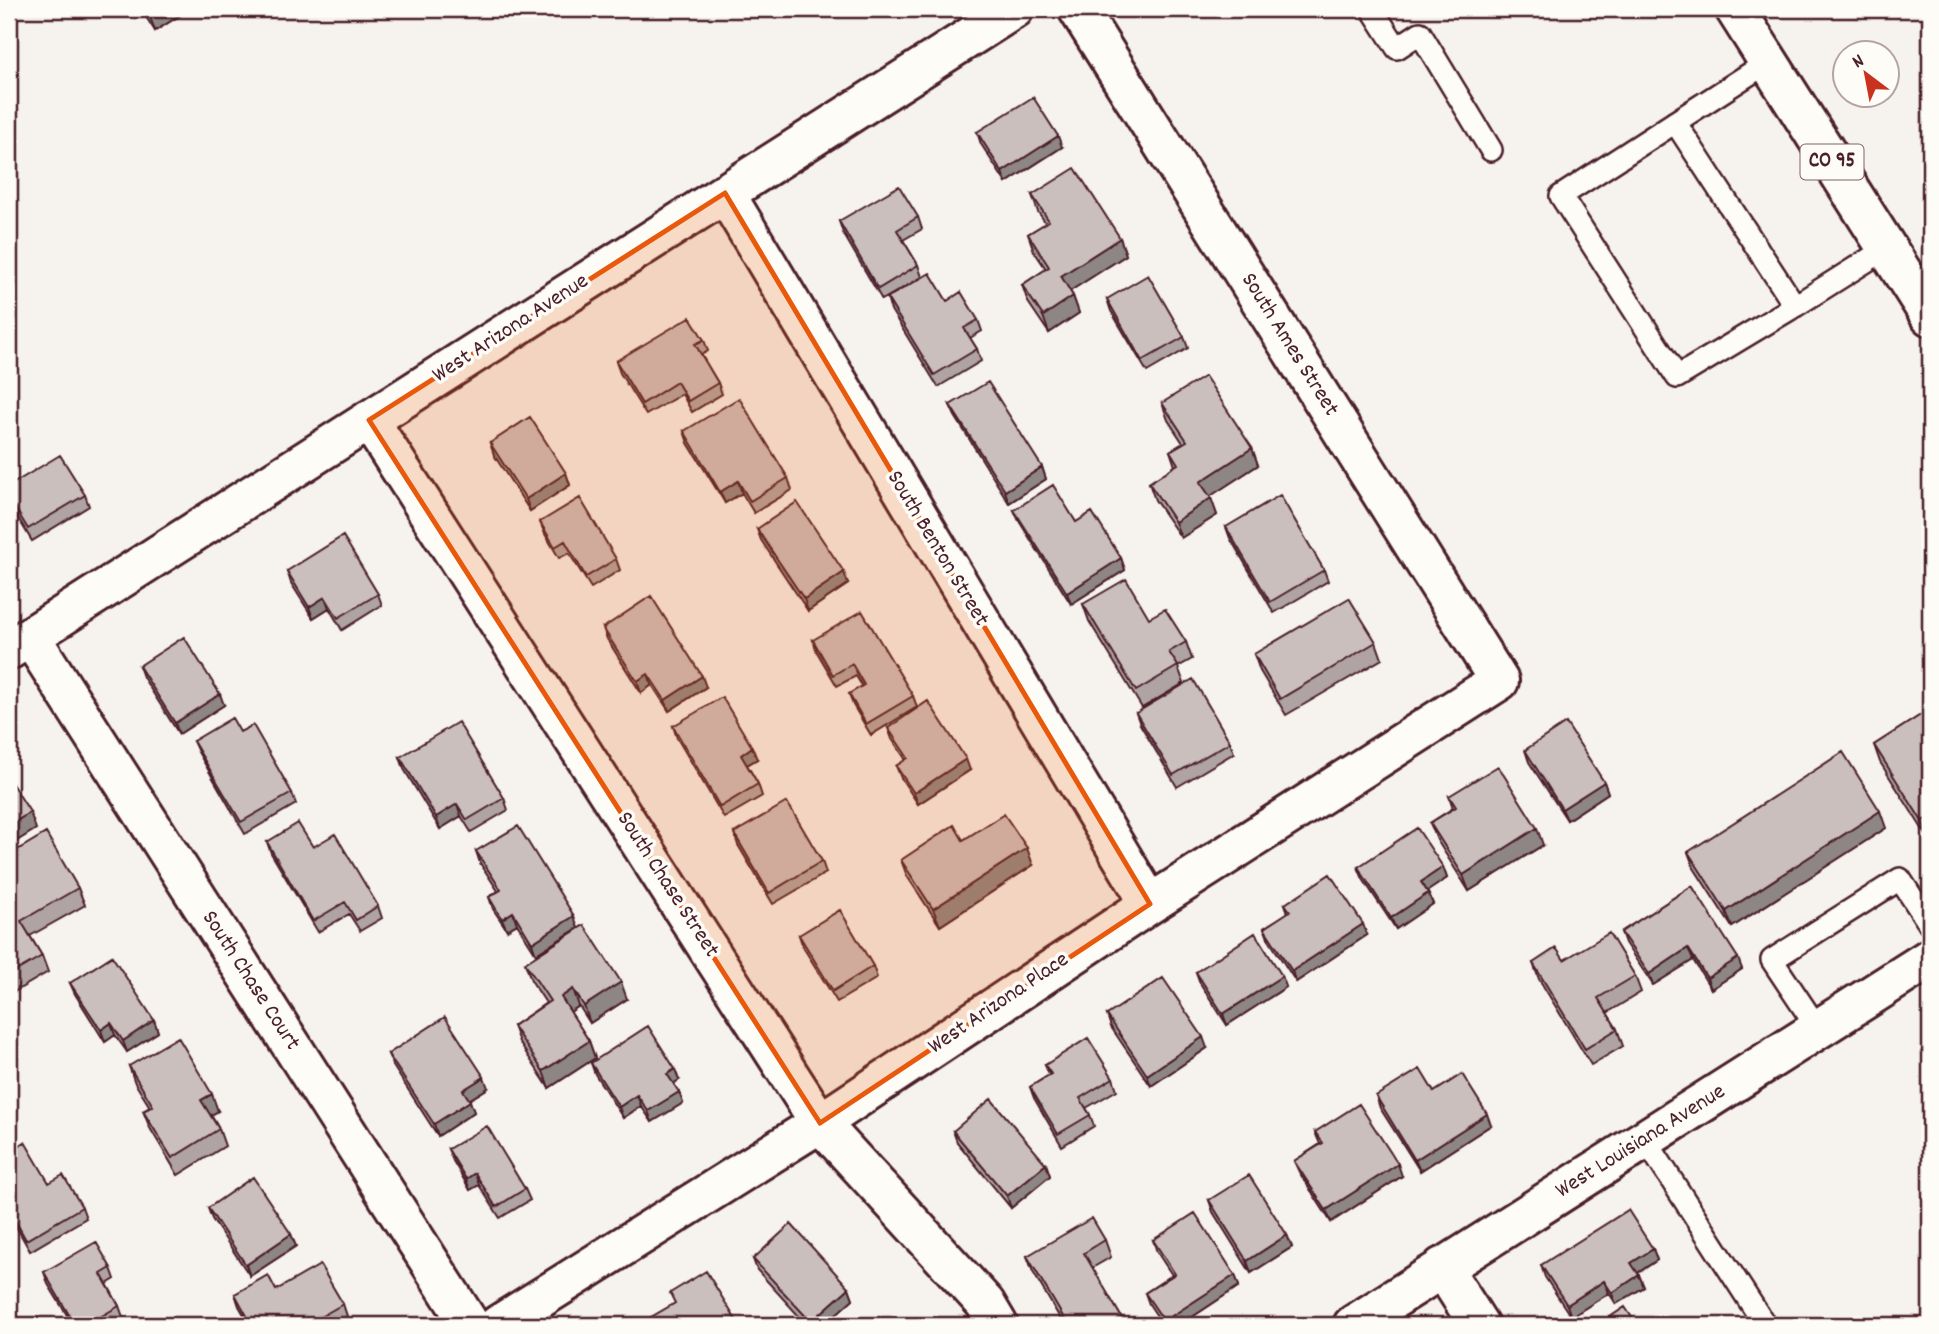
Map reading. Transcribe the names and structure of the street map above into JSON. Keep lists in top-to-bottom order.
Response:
{
  "streets": {
    "street": [
      "CO 95",
      "West Arizona Avenue",
      "South Ames Street",
      "South Benton Street",
      "South Chase Street",
      "South Chase Court",
      "West Arizona Place",
      "West Louisiana Avenue"
    ]
  },
  "crossings": [
    ["West Arizona Avenue", "South Benton Street"],
    ["West Arizona Avenue", "South Chase Street"],
    ["West Arizona Avenue", "South Chase Court"],
    ["South Ames Street", "West Arizona Place"],
    ["South Benton Street", "West Arizona Place"],
    ["South Chase Street", "West Arizona Place"]
  ],
  "north": "top left"
}
